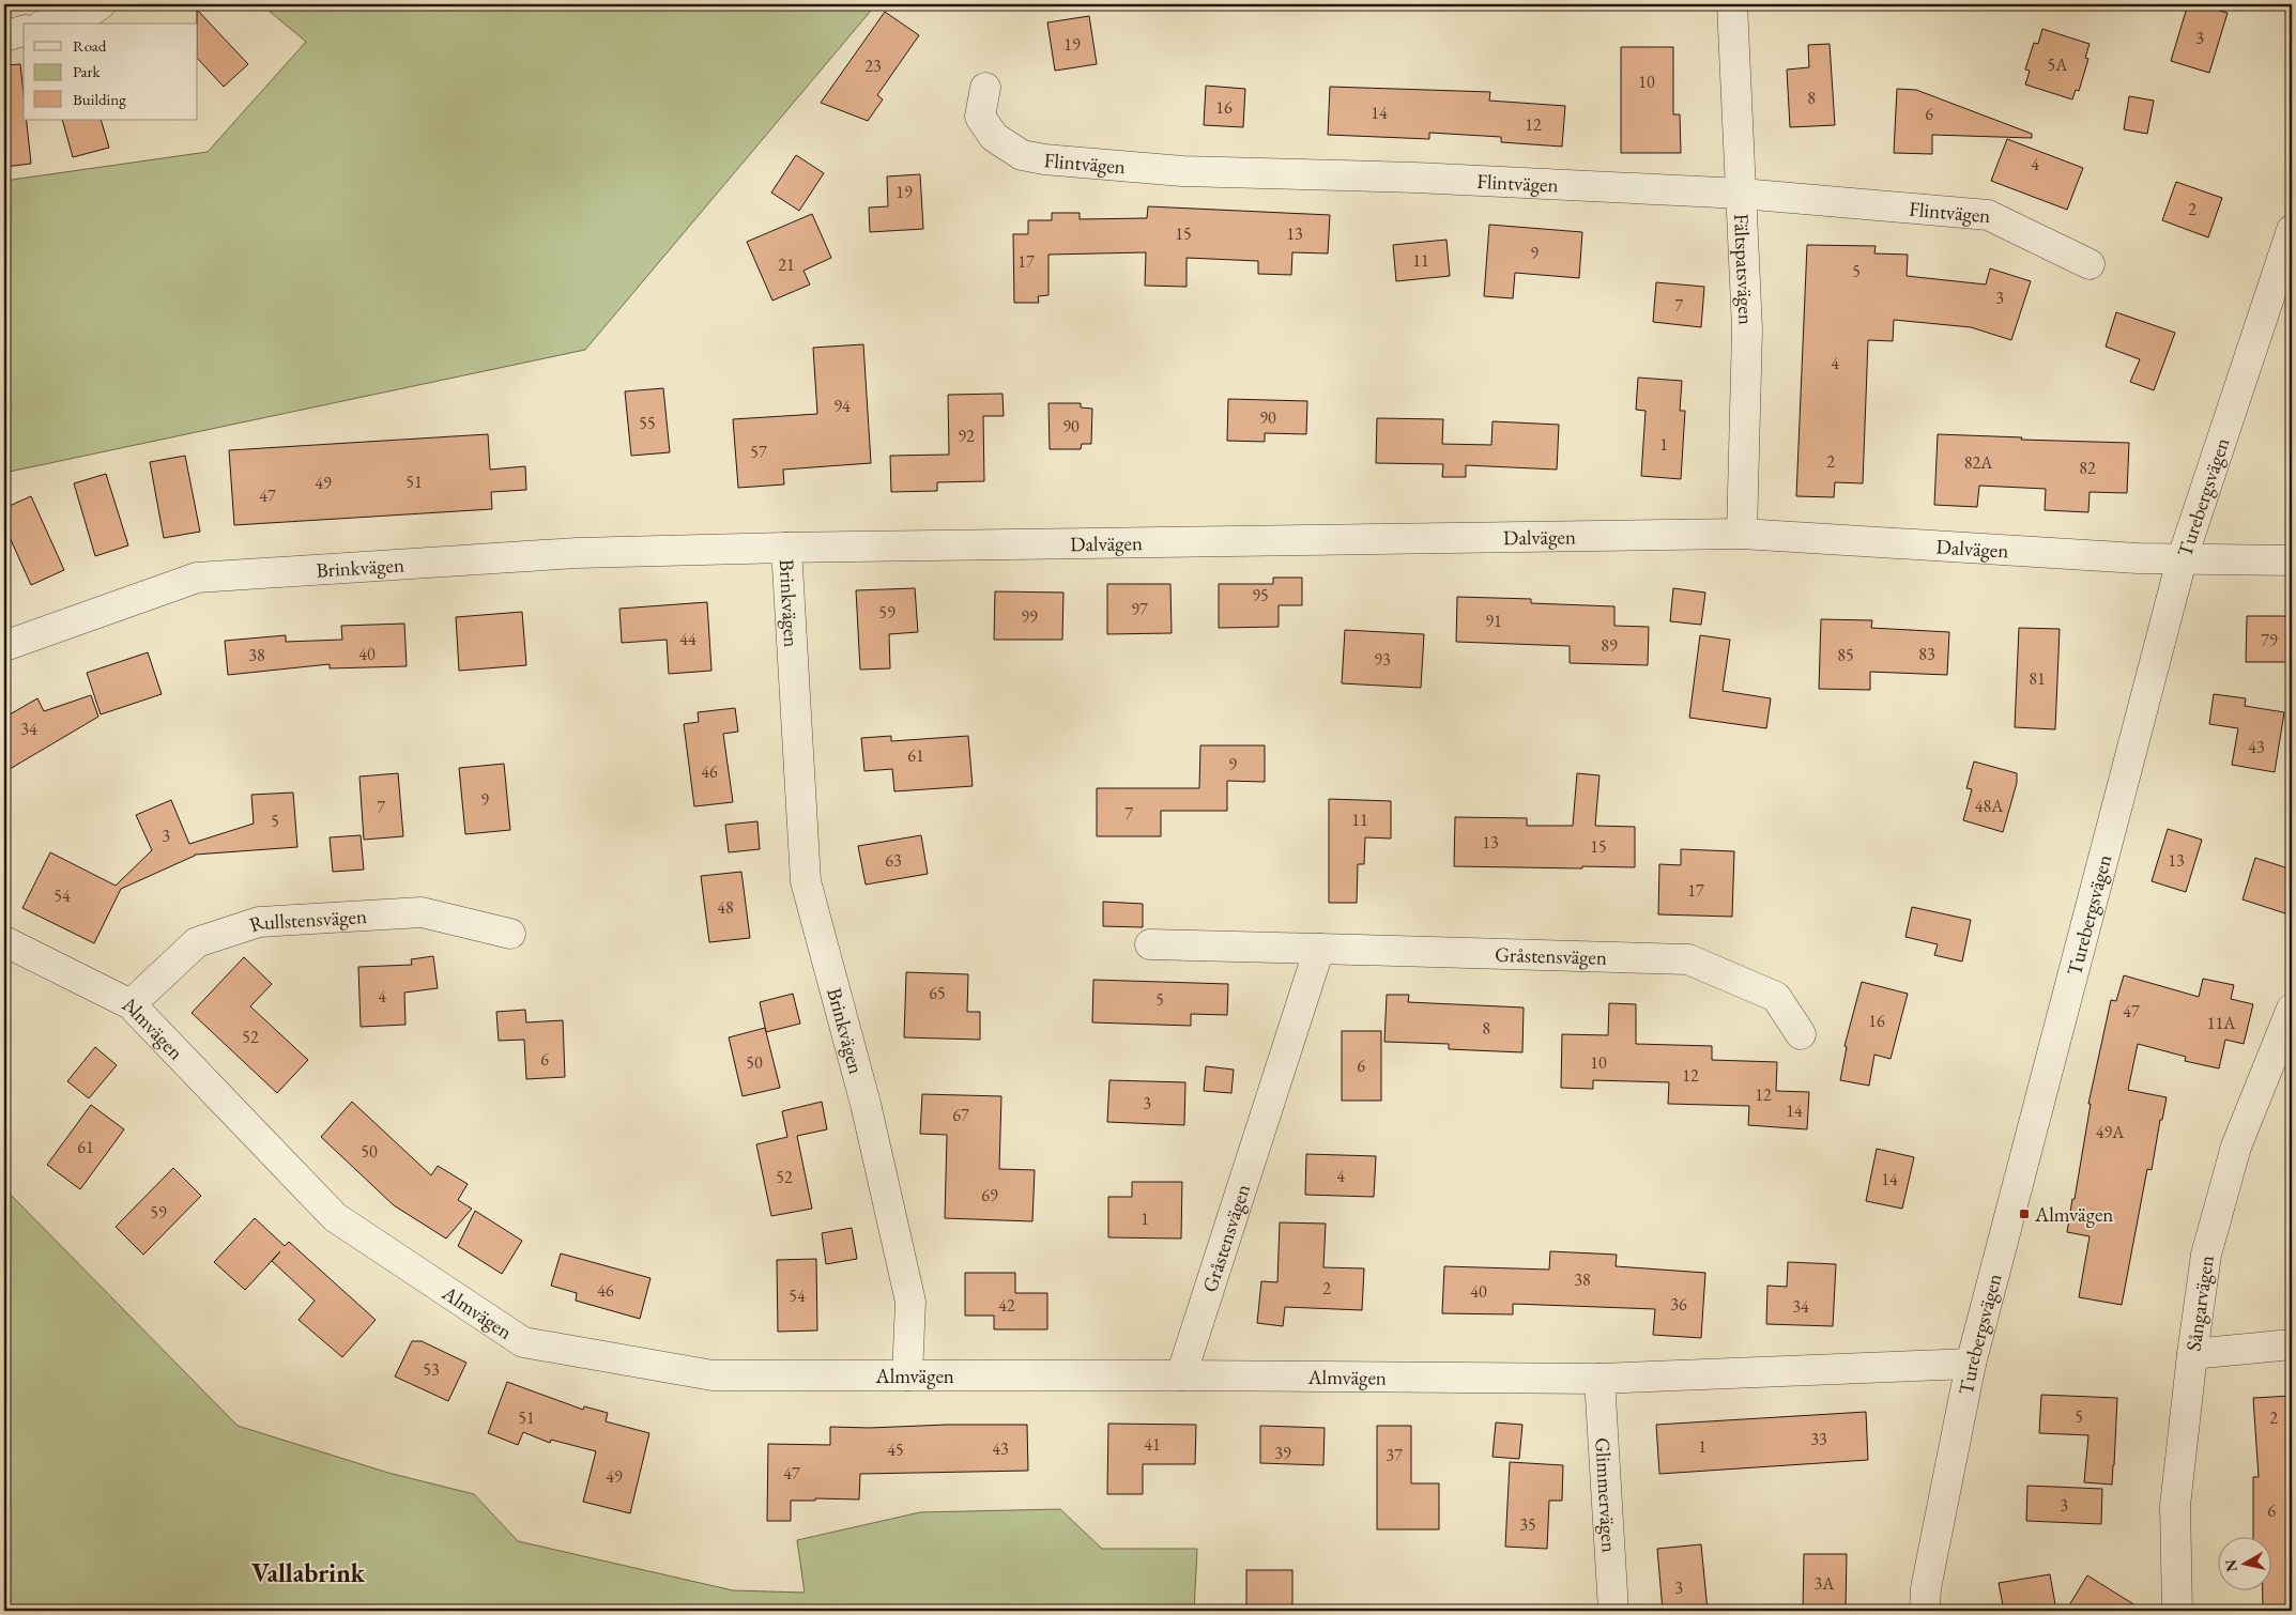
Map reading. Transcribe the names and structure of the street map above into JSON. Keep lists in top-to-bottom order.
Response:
{
  "streets": {
    "street": [
      "Flintvägen",
      "Fältspatsvägen",
      "Turebergsvägen",
      "Dalvägen",
      "Brinkvägen",
      "Rullstensvägen",
      "Gråstensvägen",
      "Almvägen",
      "Sångarvägen",
      "Glimmervägen"
    ]
  },
  "crossings": [
    ["Flintvägen", "Fältspatsvägen"],
    ["Fältspatsvägen", "Dalvägen"],
    ["Turebergsvägen", "Dalvägen"],
    ["Turebergsvägen", "Almvägen"],
    ["Dalvägen", "Brinkvägen"],
    ["Brinkvägen", "Almvägen"],
    ["Rullstensvägen", "Almvägen"],
    ["Gråstensvägen", "Almvägen"],
    ["Almvägen", "Glimmervägen"]
  ],
  "districts": ["Vallabrink"],
  "places": {
    "transit": ["Almvägen"]
  },
  "house_numbers": [
    "3",
    "19",
    "5A",
    "23",
    "10",
    "8",
    "16",
    "14",
    "6",
    "12",
    "4",
    "19",
    "2",
    "15",
    "13",
    "9",
    "11",
    "17",
    "21",
    "5",
    "3",
    "7",
    "4",
    "94",
    "90",
    "55",
    "90",
    "92",
    "1",
    "57",
    "2",
    "82A",
    "82",
    "51",
    "49",
    "47",
    "95",
    "97",
    "59",
    "99",
    "91",
    "44",
    "79",
    "89",
    "40",
    "83",
    "38",
    "85",
    "93",
    "81",
    "34",
    "43",
    "61",
    "9",
    "46",
    "9",
    "48A",
    "7",
    "7",
    "11",
    "5",
    "3",
    "13",
    "15",
    "63",
    "13",
    "17",
    "54",
    "48",
    "65",
    "4",
    "5",
    "47",
    "16",
    "11A",
    "8",
    "52",
    "6",
    "50",
    "10",
    "6",
    "12",
    "12",
    "3",
    "14",
    "67",
    "49A",
    "61",
    "50",
    "4",
    "52",
    "14",
    "69",
    "59",
    "1",
    "38",
    "2",
    "46",
    "40",
    "54",
    "36",
    "42",
    "34",
    "53",
    "5",
    "51",
    "2",
    "33",
    "41",
    "1",
    "43",
    "45",
    "39",
    "37",
    "47",
    "49",
    "3",
    "6",
    "35",
    "3A",
    "3"
  ],
  "legend": ["Road", "Park", "Building"],
  "north": "left"
}
